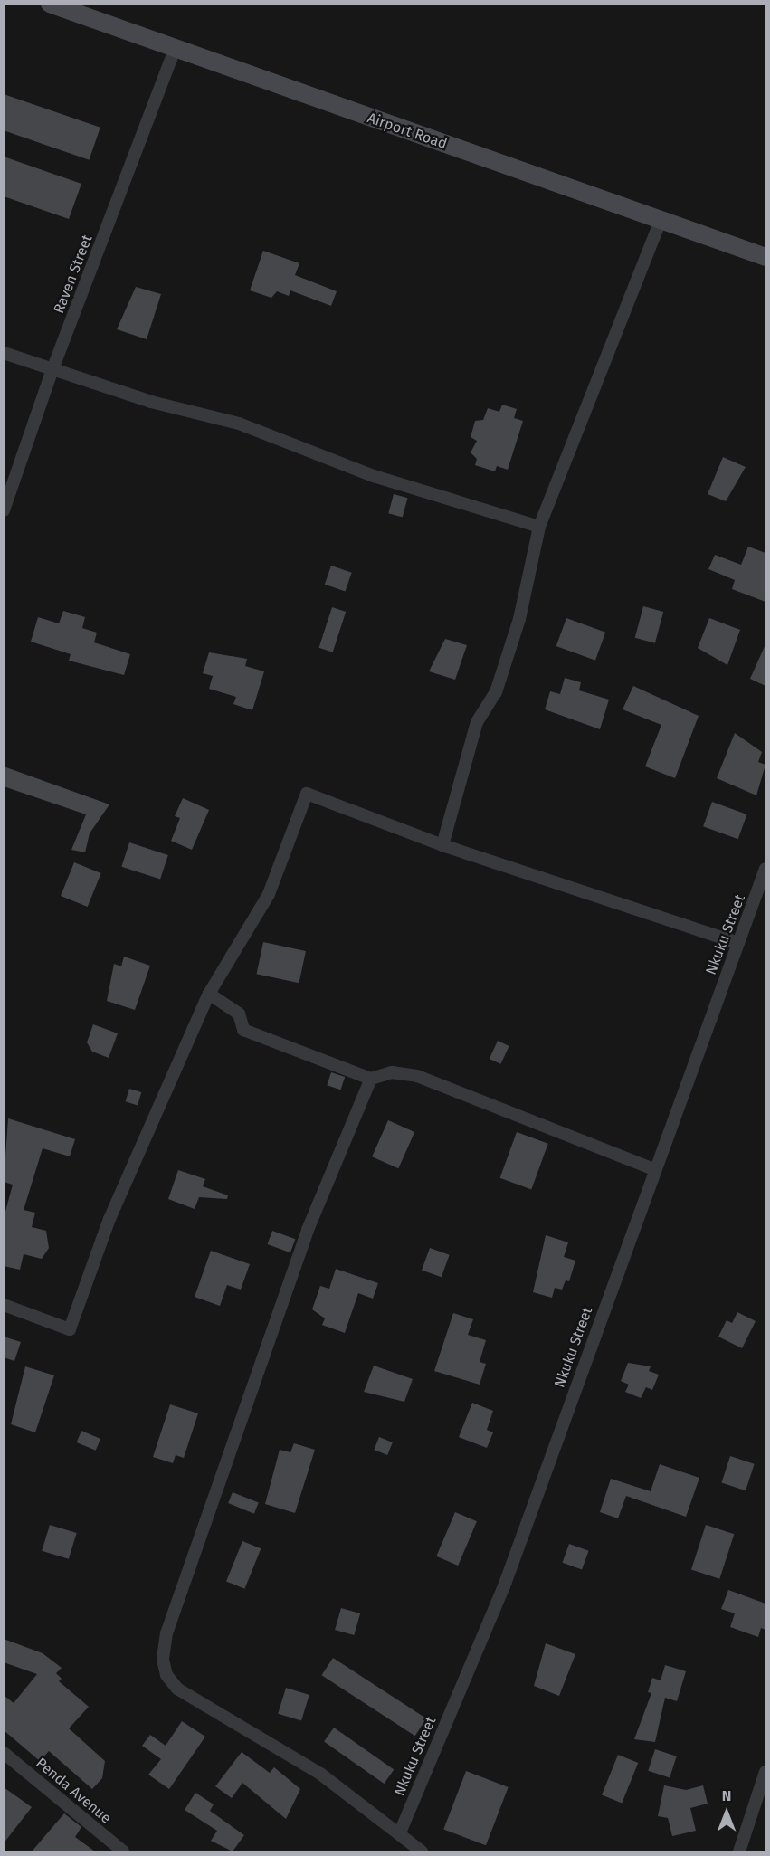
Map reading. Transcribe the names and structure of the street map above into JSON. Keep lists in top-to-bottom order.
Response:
{
  "streets": {
    "street": [
      "Airport Road",
      "Raven Street",
      "Nkuku Street",
      "Penda Avenue"
    ]
  },
  "crossings": [
    ["Airport Road", "Raven Street"]
  ],
  "north": "top"
}
